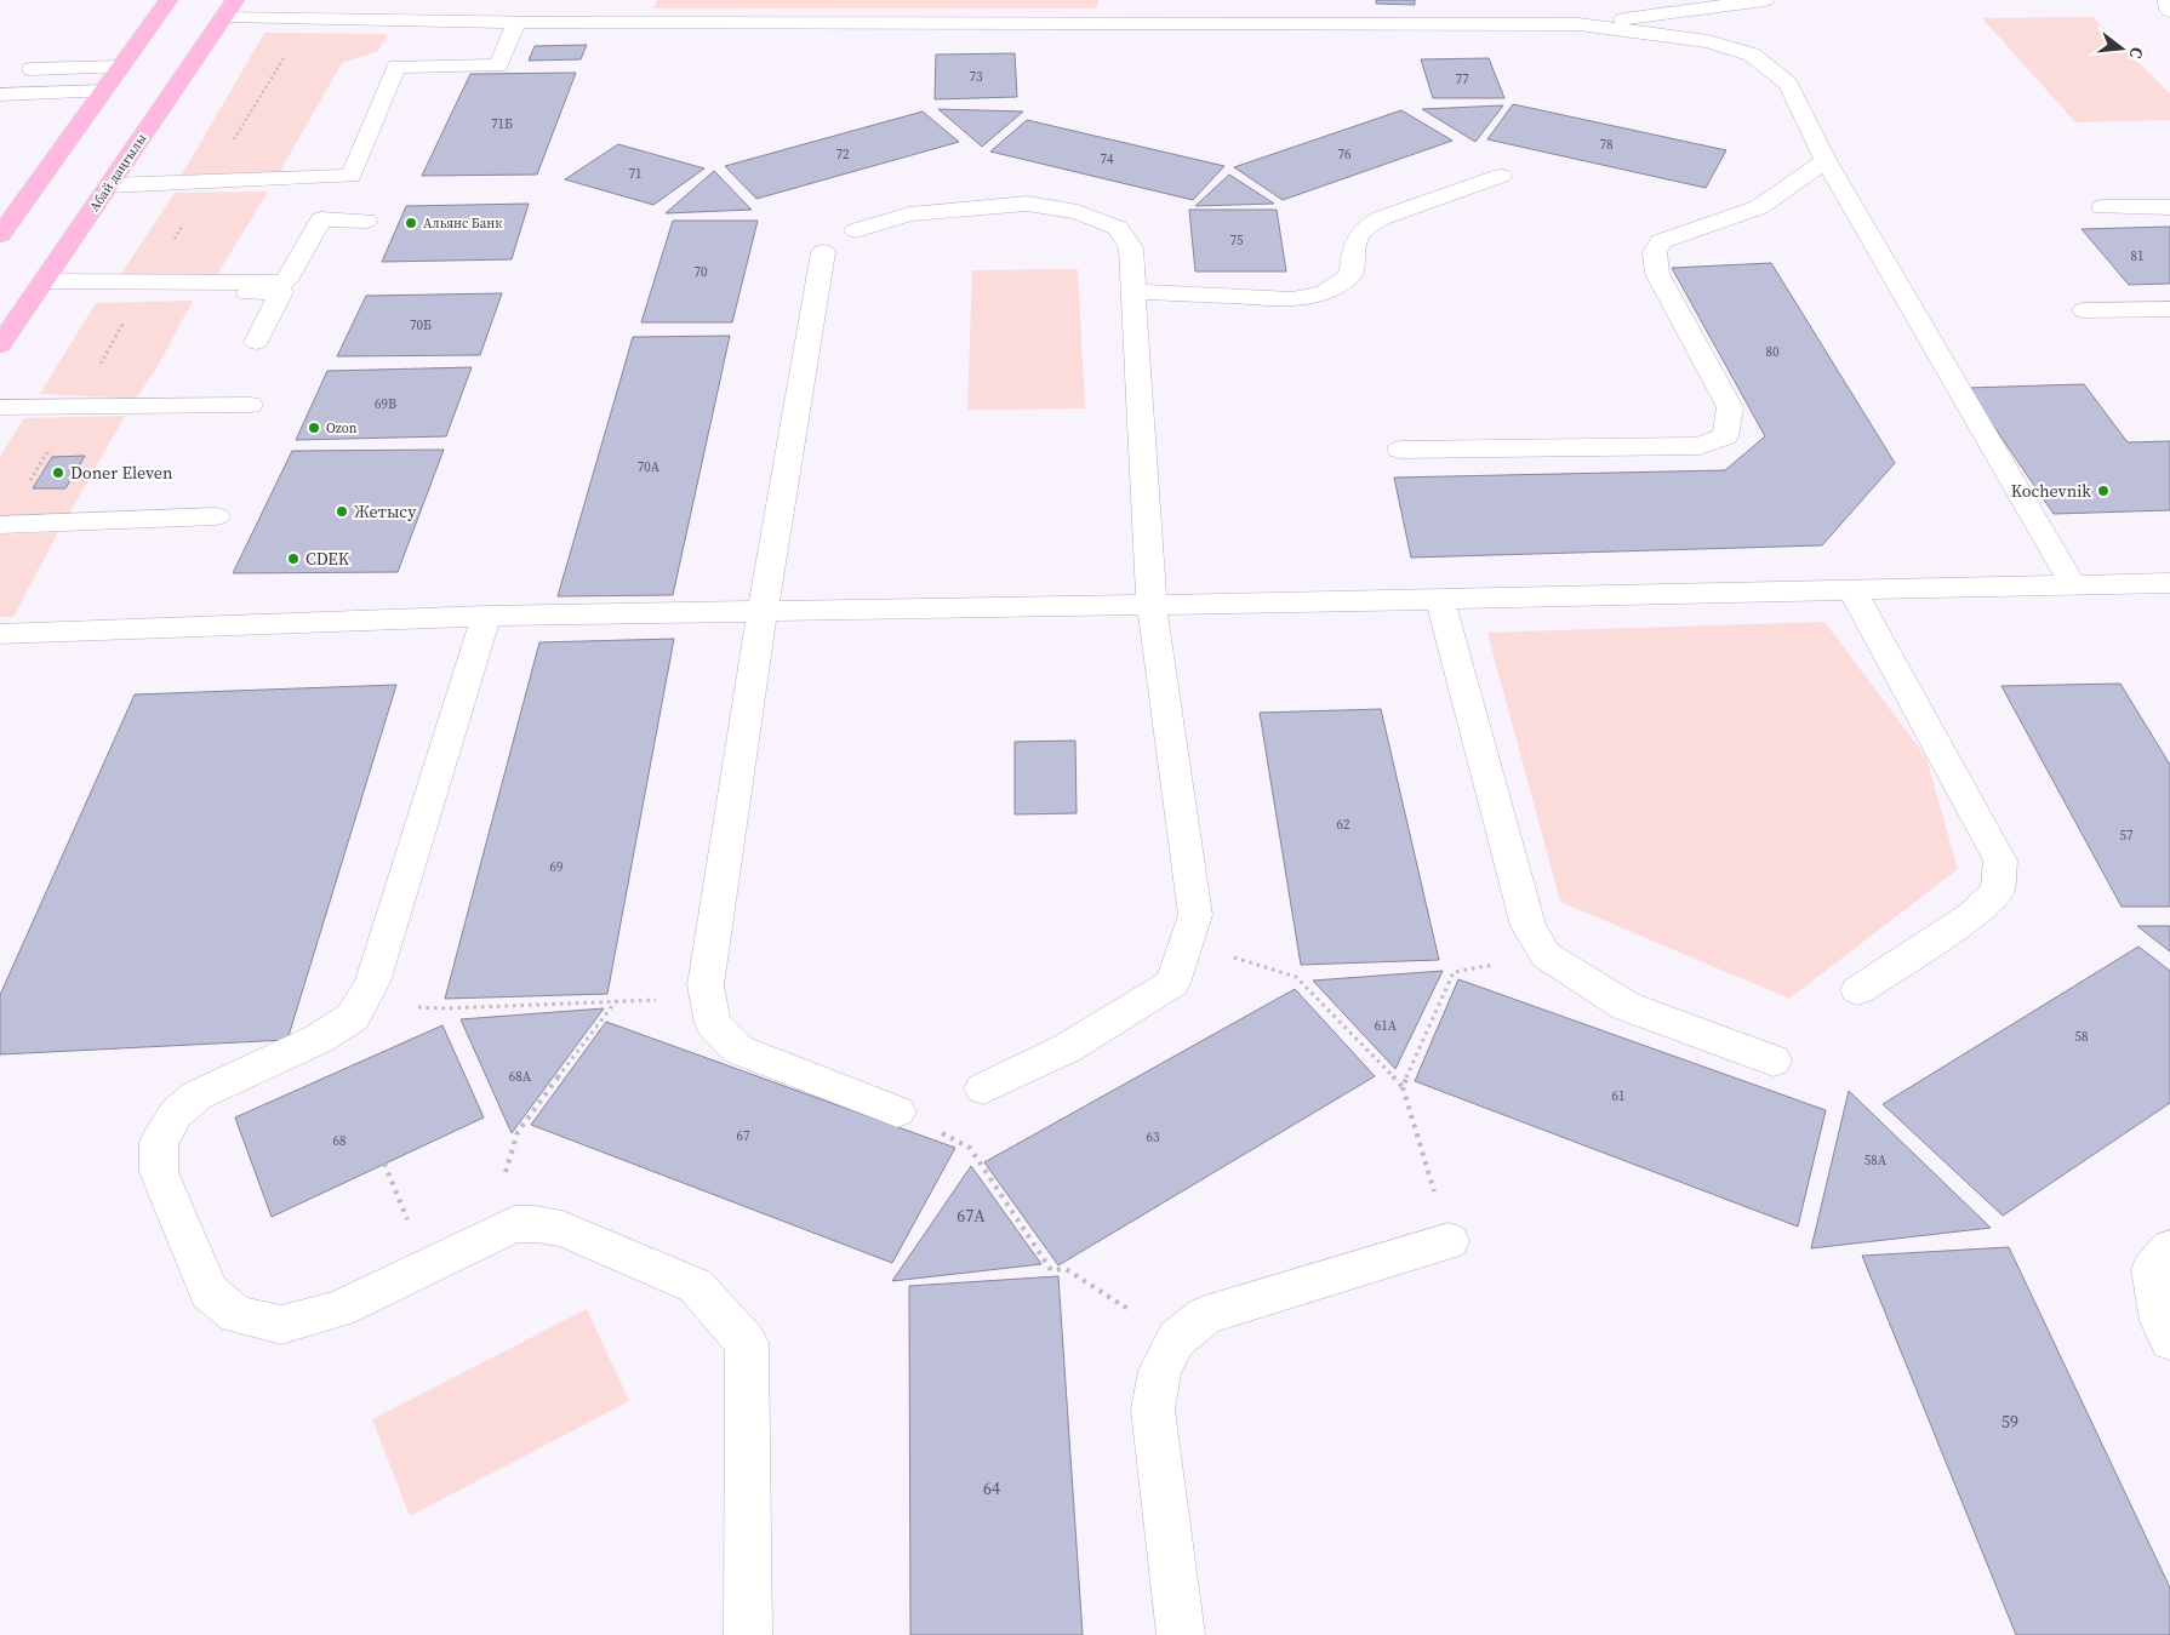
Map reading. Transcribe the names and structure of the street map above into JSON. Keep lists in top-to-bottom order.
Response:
{
  "streets": {
    "main road": ["Абай даңғылы"]
  },
  "places": [
    "Альянс Банк",
    "Ozon",
    "Doner Eleven",
    "Kochevnik",
    "Жетысу",
    "CDEK"
  ],
  "house_numbers": [
    "73",
    "77",
    "71Б",
    "78",
    "72",
    "76",
    "74",
    "71",
    "75",
    "81",
    "70",
    "70Б",
    "80",
    "69В",
    "70А",
    "62",
    "57",
    "69",
    "61А",
    "58",
    "68А",
    "61",
    "67",
    "63",
    "68",
    "58А",
    "67А",
    "59",
    "64"
  ],
  "north": "right"
}
